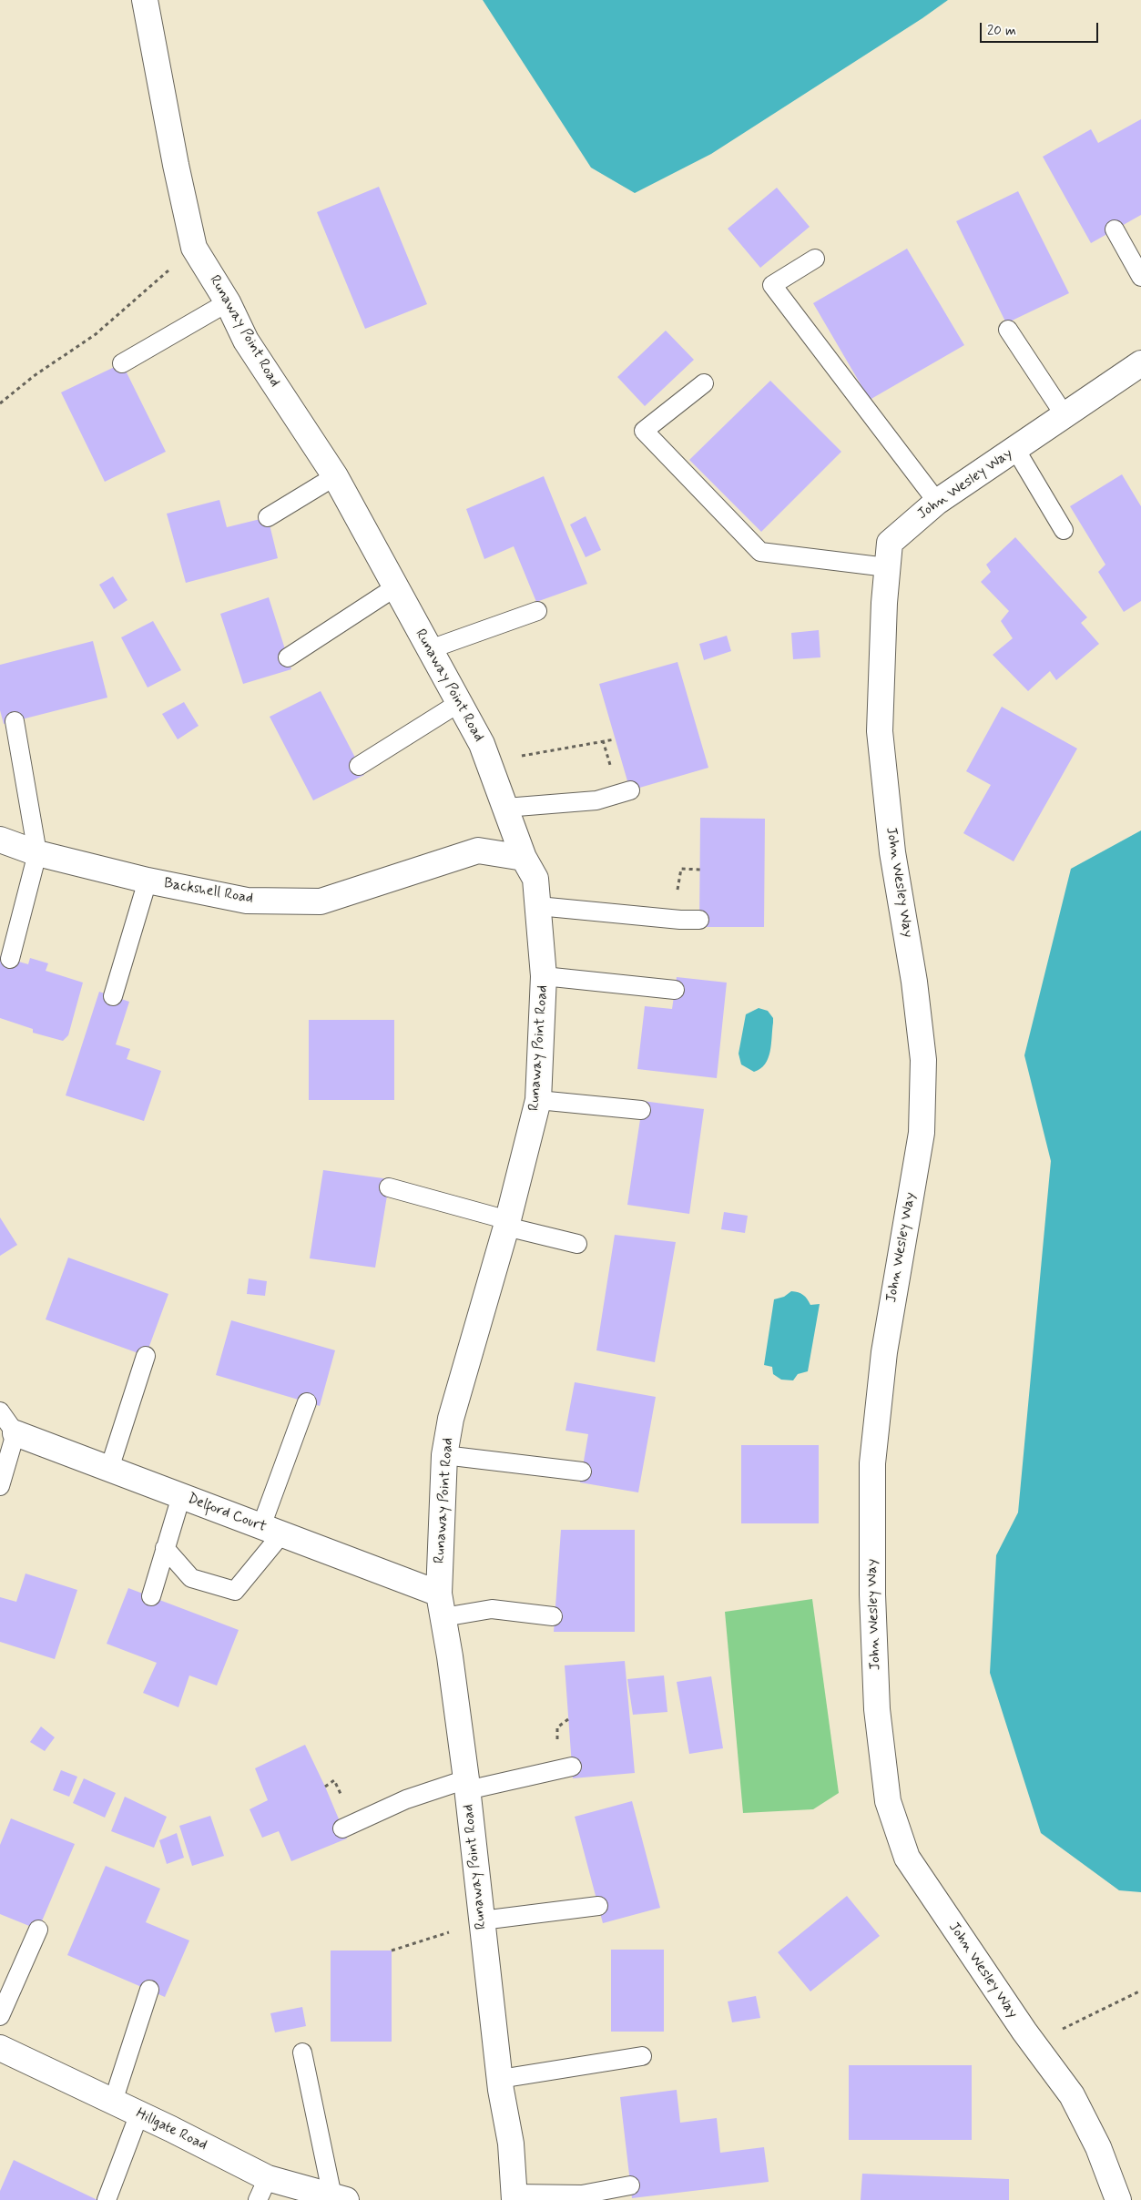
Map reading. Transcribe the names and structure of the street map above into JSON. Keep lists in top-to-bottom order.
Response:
{
  "streets": {
    "street": [
      "Runaway Point Road",
      "John Wesley Way",
      "Backshell Road",
      "Delford Court",
      "Hillgate Road"
    ]
  },
  "crossings": [
    ["Runaway Point Road", "Backshell Road"],
    ["Runaway Point Road", "Delford Court"]
  ],
  "scale_bar": "20 m"
}
